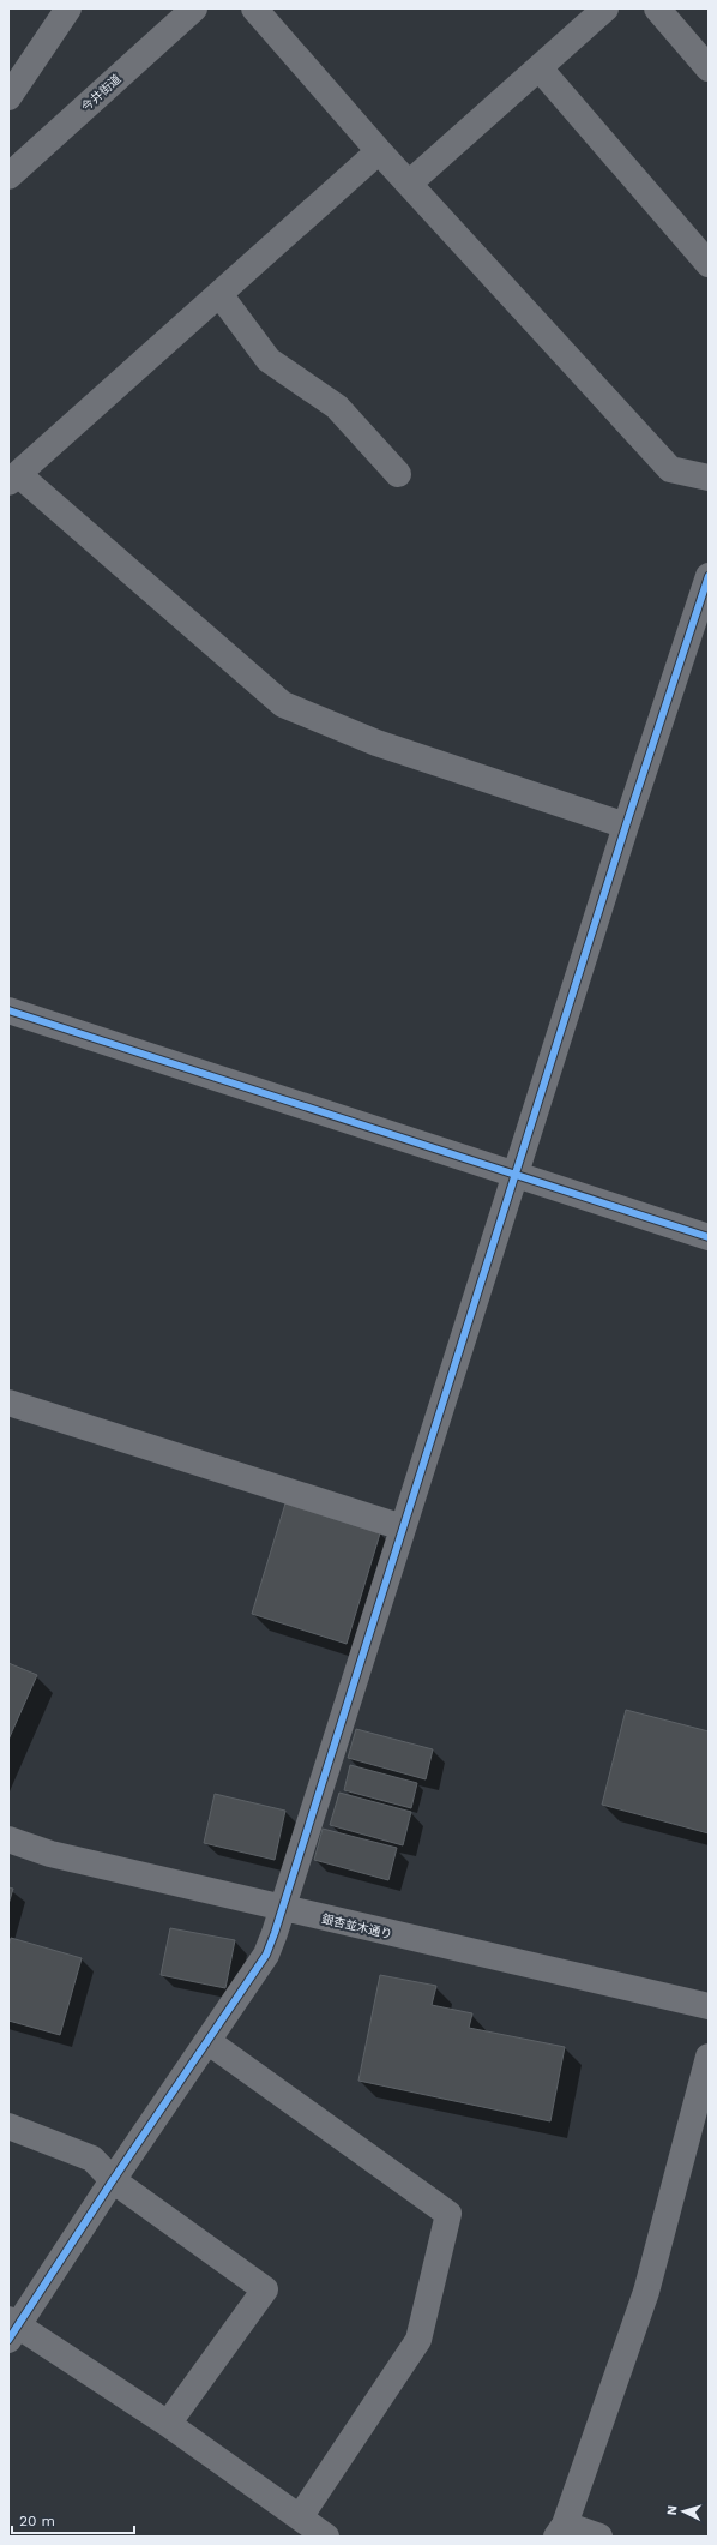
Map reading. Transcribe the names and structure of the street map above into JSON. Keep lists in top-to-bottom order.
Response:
{
  "streets": {
    "street": ["今井街道", "銀杏並木通り"]
  },
  "scale_bar": "20 m",
  "north": "left"
}
